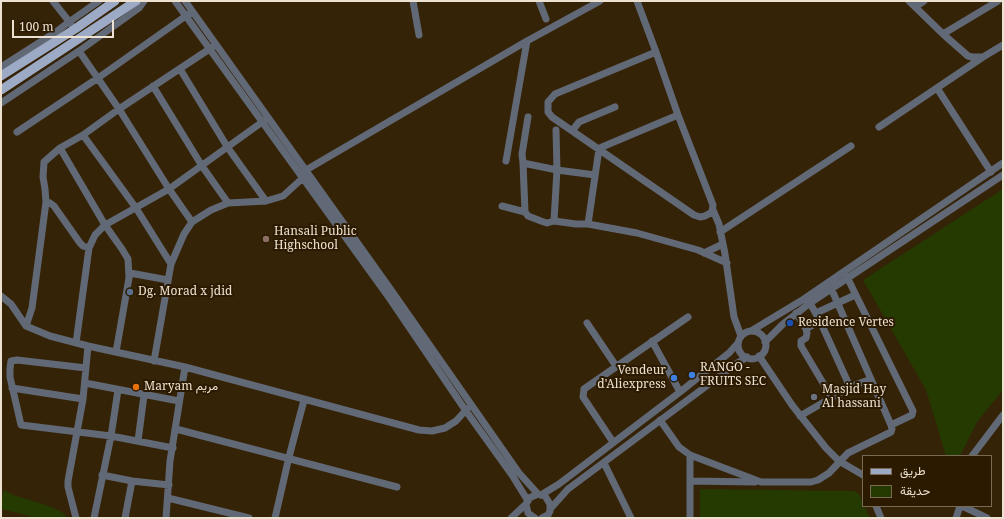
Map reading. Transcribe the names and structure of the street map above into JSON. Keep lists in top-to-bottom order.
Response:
{
  "places": [
    "Hansali Public Highschool",
    "Dg. Morad x jdid",
    "Residence Vertes",
    "RANGO - FRUITS SEC",
    "Vendeur d'Aliexpress",
    "Maryam مريم",
    "Masjid Hay Al hassani"
  ],
  "legend": ["طريق", "حديقة"],
  "scale_bar": "100 m"
}
